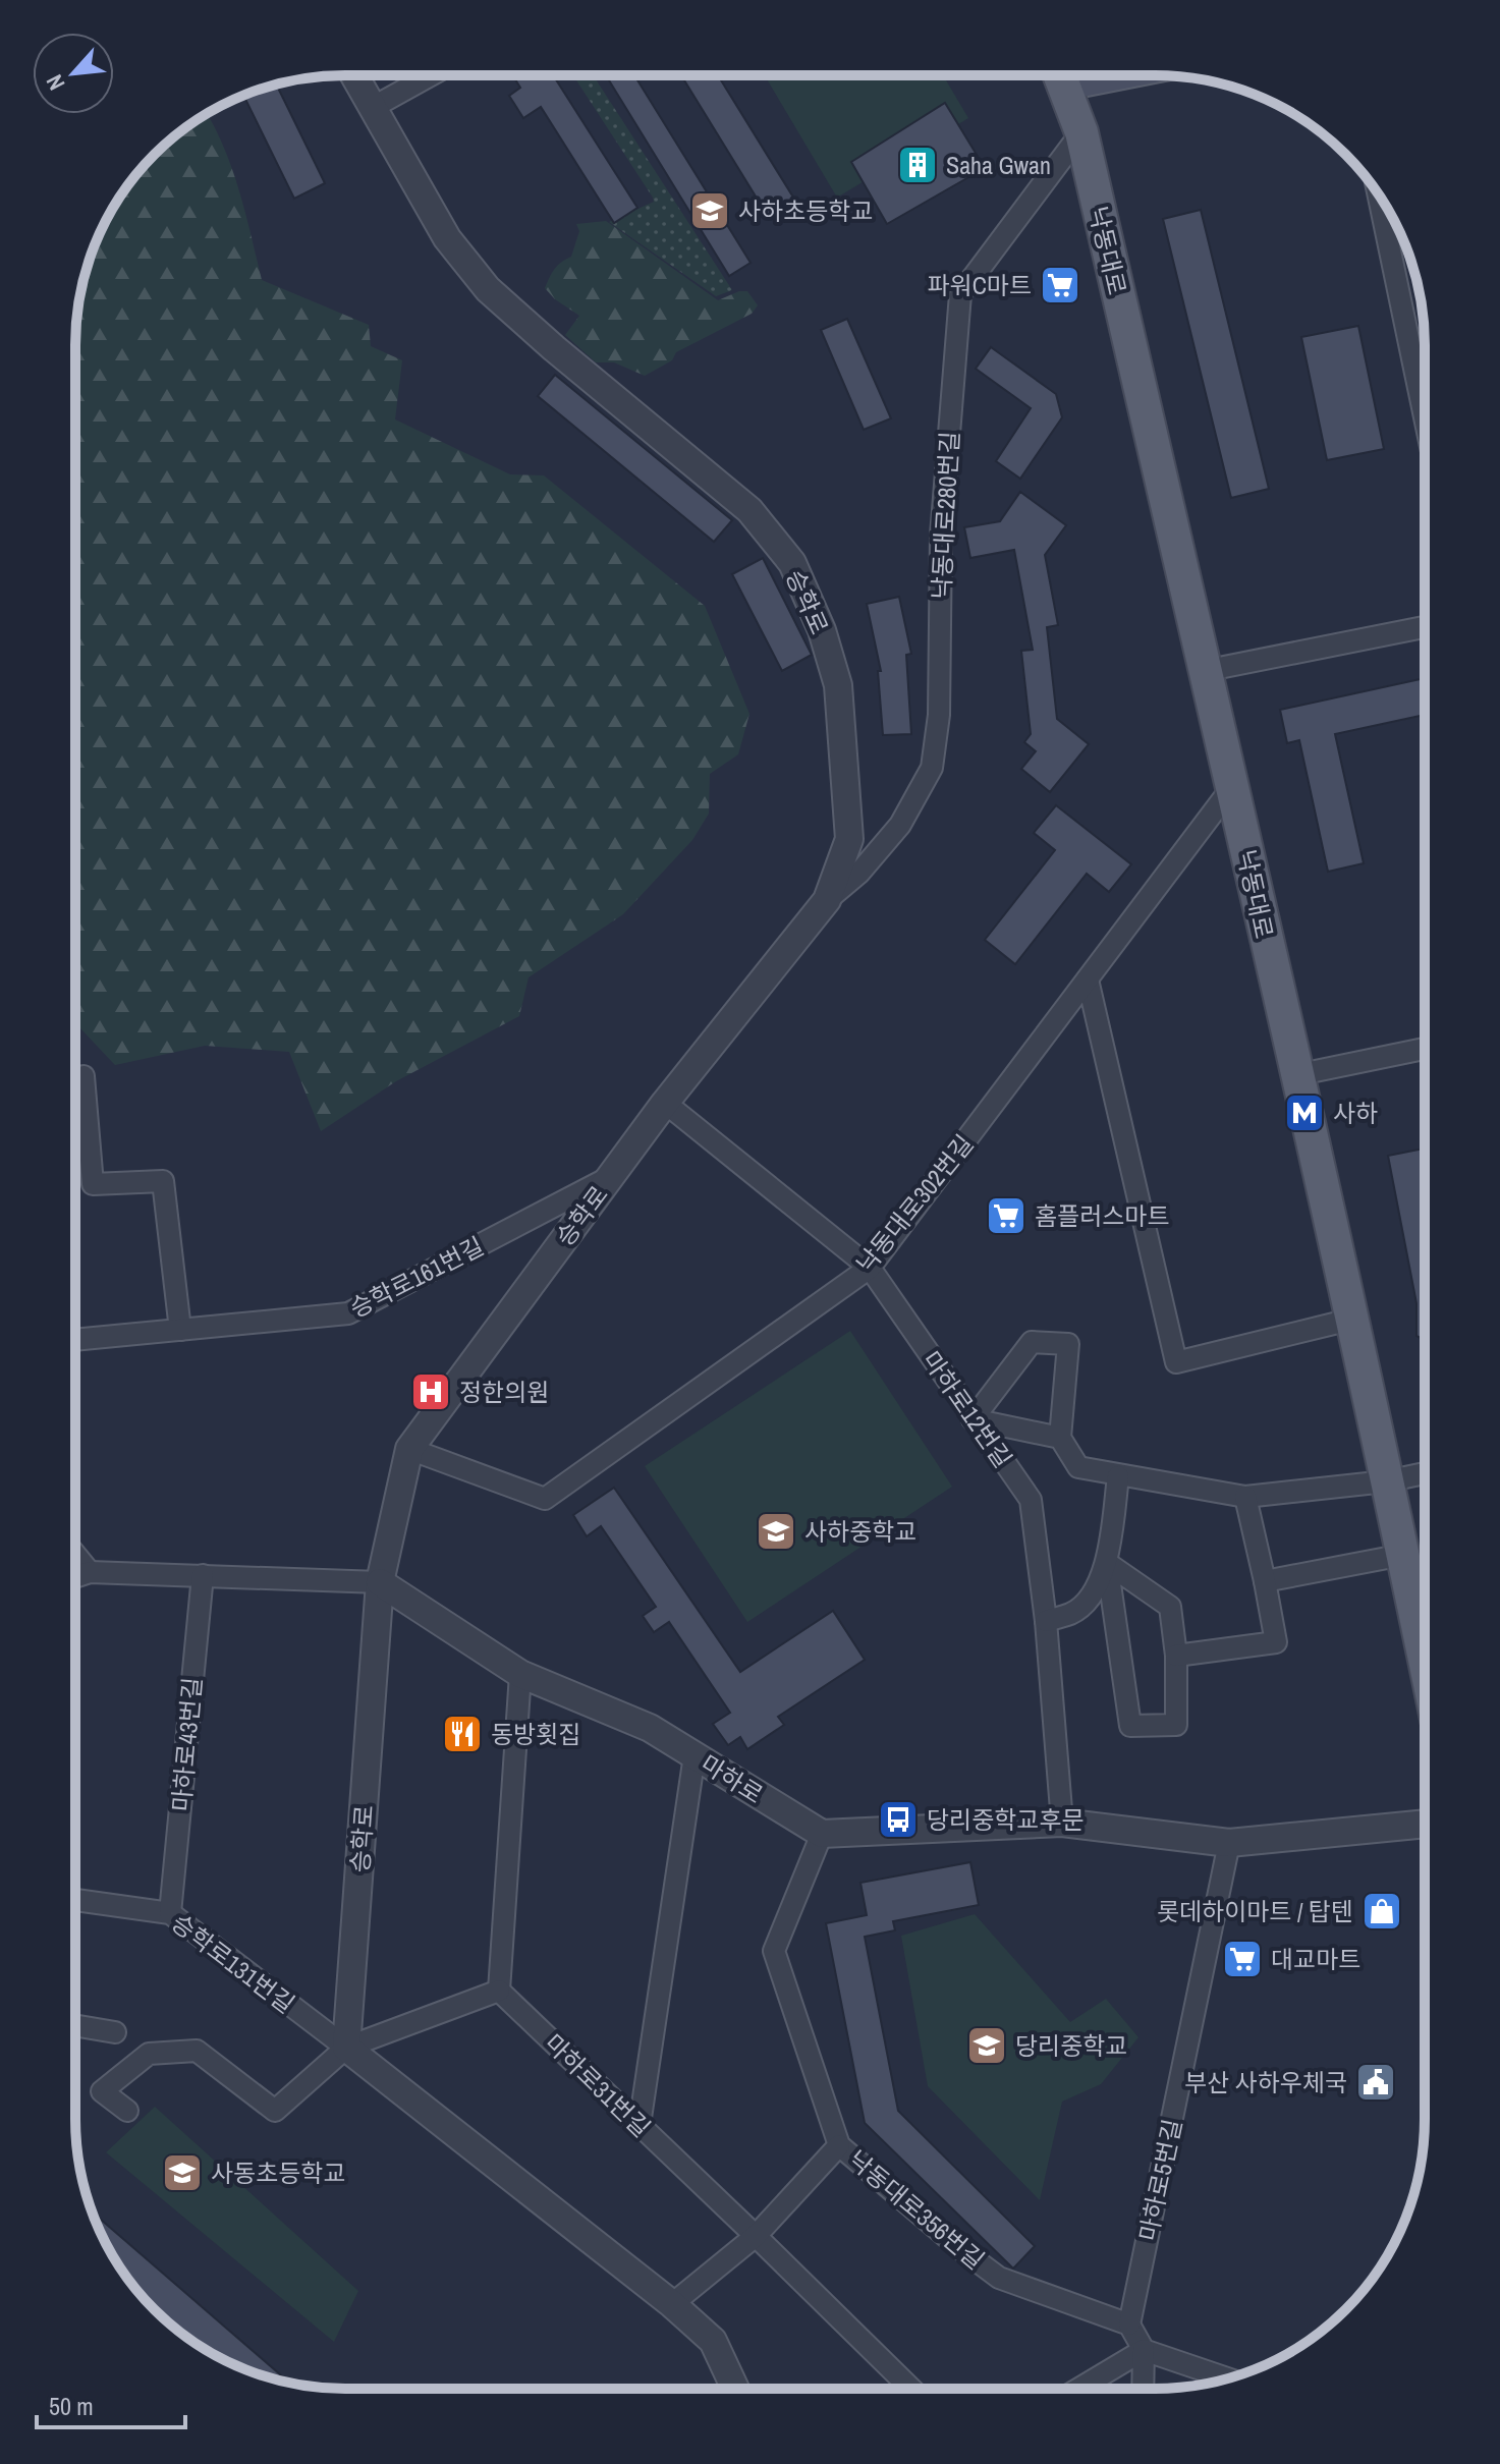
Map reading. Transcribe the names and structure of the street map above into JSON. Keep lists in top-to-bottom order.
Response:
{
  "streets": {
    "main road": ["낙동대로"],
    "street": [
      "낙동대로280번길",
      "승학로",
      "낙동대로302번길",
      "승학로161번길",
      "마하로12번길",
      "마하로43번길",
      "마하로",
      "승학로131번길",
      "마하로31번길",
      "마하로5번길",
      "낙동대로356번길"
    ]
  },
  "crossings": [
    ["낙동대로", "낙동대로280번길"],
    ["낙동대로", "낙동대로302번길"],
    ["낙동대로280번길", "승학로"],
    ["승학로", "낙동대로302번길"],
    ["승학로", "승학로161번길"],
    ["승학로", "마하로12번길"],
    ["승학로", "마하로"],
    ["승학로", "승학로131번길"],
    ["낙동대로302번길", "마하로12번길"],
    ["마하로43번길", "승학로131번길"],
    ["마하로", "낙동대로356번길"],
    ["마하로5번길", "낙동대로356번길"]
  ],
  "places": {
    "building": ["Saha Gwan"],
    "school or university": [
      "사하초등학교",
      "사하중학교",
      "당리중학교",
      "사동초등학교"
    ],
    "supermarket": ["파워C마트", "홈플러스마트", "대교마트"],
    "metro station": ["사하"],
    "hospital": ["정한의원"],
    "restaurant": ["동방횟집"],
    "bus stop": ["당리중학교후문"],
    "shop": ["롯데하이마트 / 탑텐"],
    "public building": ["부산 사하우체국"]
  },
  "scale_bar": "50 m",
  "north": "bottom left"
}
